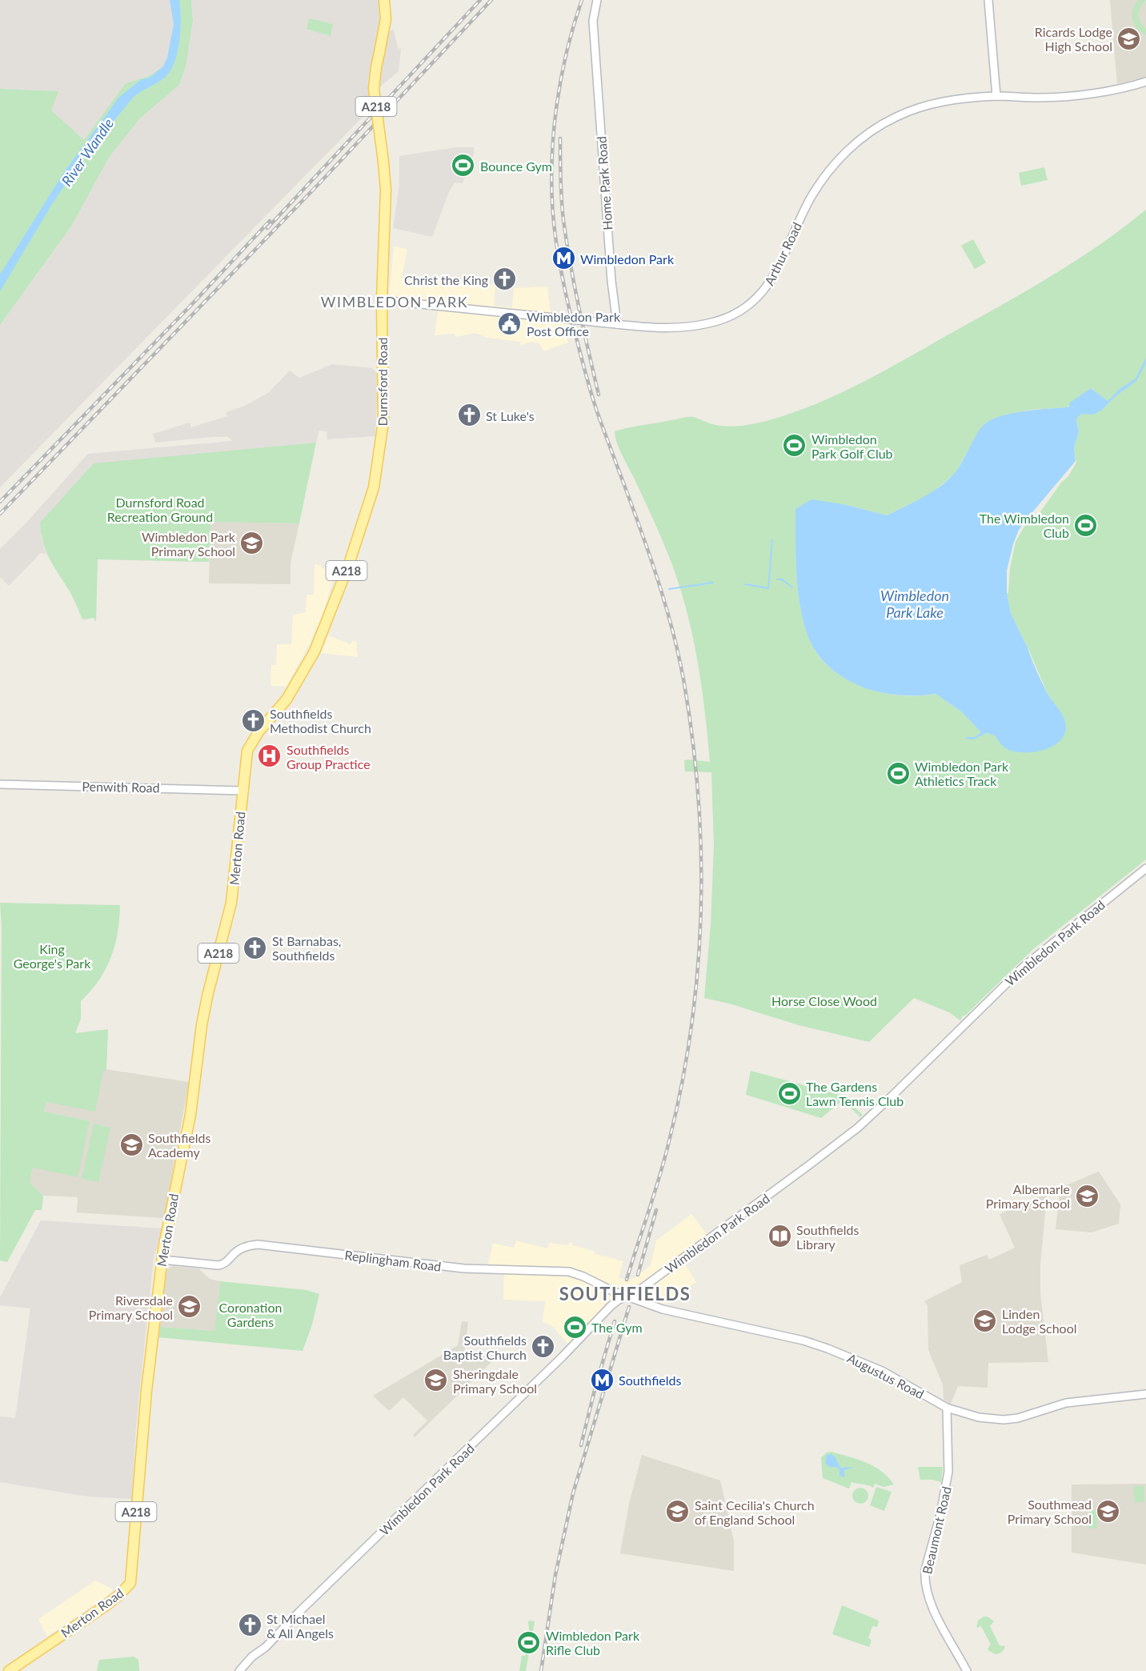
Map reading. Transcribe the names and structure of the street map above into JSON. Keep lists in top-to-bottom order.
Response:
{
  "streets": {
    "main road": ["A218", "Durnsford Road", "Merton Road"],
    "street": [
      "Home Park Road",
      "Arthur Road",
      "Penwith Road",
      "Wimbledon Park Road",
      "Replingham Road",
      "Augustus Road",
      "Beaumont Road"
    ]
  },
  "crossings": [
    ["Home Park Road", "Arthur Road"],
    ["Arthur Road", "Durnsford Road"],
    ["Durnsford Road", "Merton Road"],
    ["Penwith Road", "Merton Road"],
    ["Merton Road", "Replingham Road"],
    ["Wimbledon Park Road", "Replingham Road"],
    ["Wimbledon Park Road", "Augustus Road"],
    ["Replingham Road", "Augustus Road"],
    ["Augustus Road", "Beaumont Road"]
  ],
  "districts": ["WIMBLEDON PARK", "SOUTHFIELDS"],
  "water": ["River Wandle", "Wimbledon Park Lake"],
  "parks": [
    "Durnsford Road Recreation Ground",
    "King George's Park",
    "Horse Close Wood",
    "Coronation Gardens"
  ],
  "places": {
    "school or university": [
      "Ricards Lodge High School",
      "Wimbledon Park Primary School",
      "Southfields Academy",
      "Albemarle Primary School",
      "Riversdale Primary School",
      "Linden Lodge School",
      "Sheringdale Primary School",
      "Southmead Primary School",
      "Saint Cecilia's Church of England School"
    ],
    "sports": [
      "Bounce Gym",
      "Wimbledon Park Golf Club",
      "The Wimbledon Club",
      "Wimbledon Park Athletics Track",
      "The Gardens Lawn Tennis Club",
      "The Gym",
      "Wimbledon Park Rifle Club"
    ],
    "metro station": ["Wimbledon Park", "Southfields"],
    "church": [
      "Christ the King",
      "St Luke's",
      "Southfields Methodist Church",
      "St Barnabas, Southfields",
      "Southfields Baptist Church",
      "St Michael & All Angels"
    ],
    "public building": ["Wimbledon Park Post Office"],
    "hospital": ["Southfields Group Practice"],
    "library": ["Southfields Library"]
  }
}
